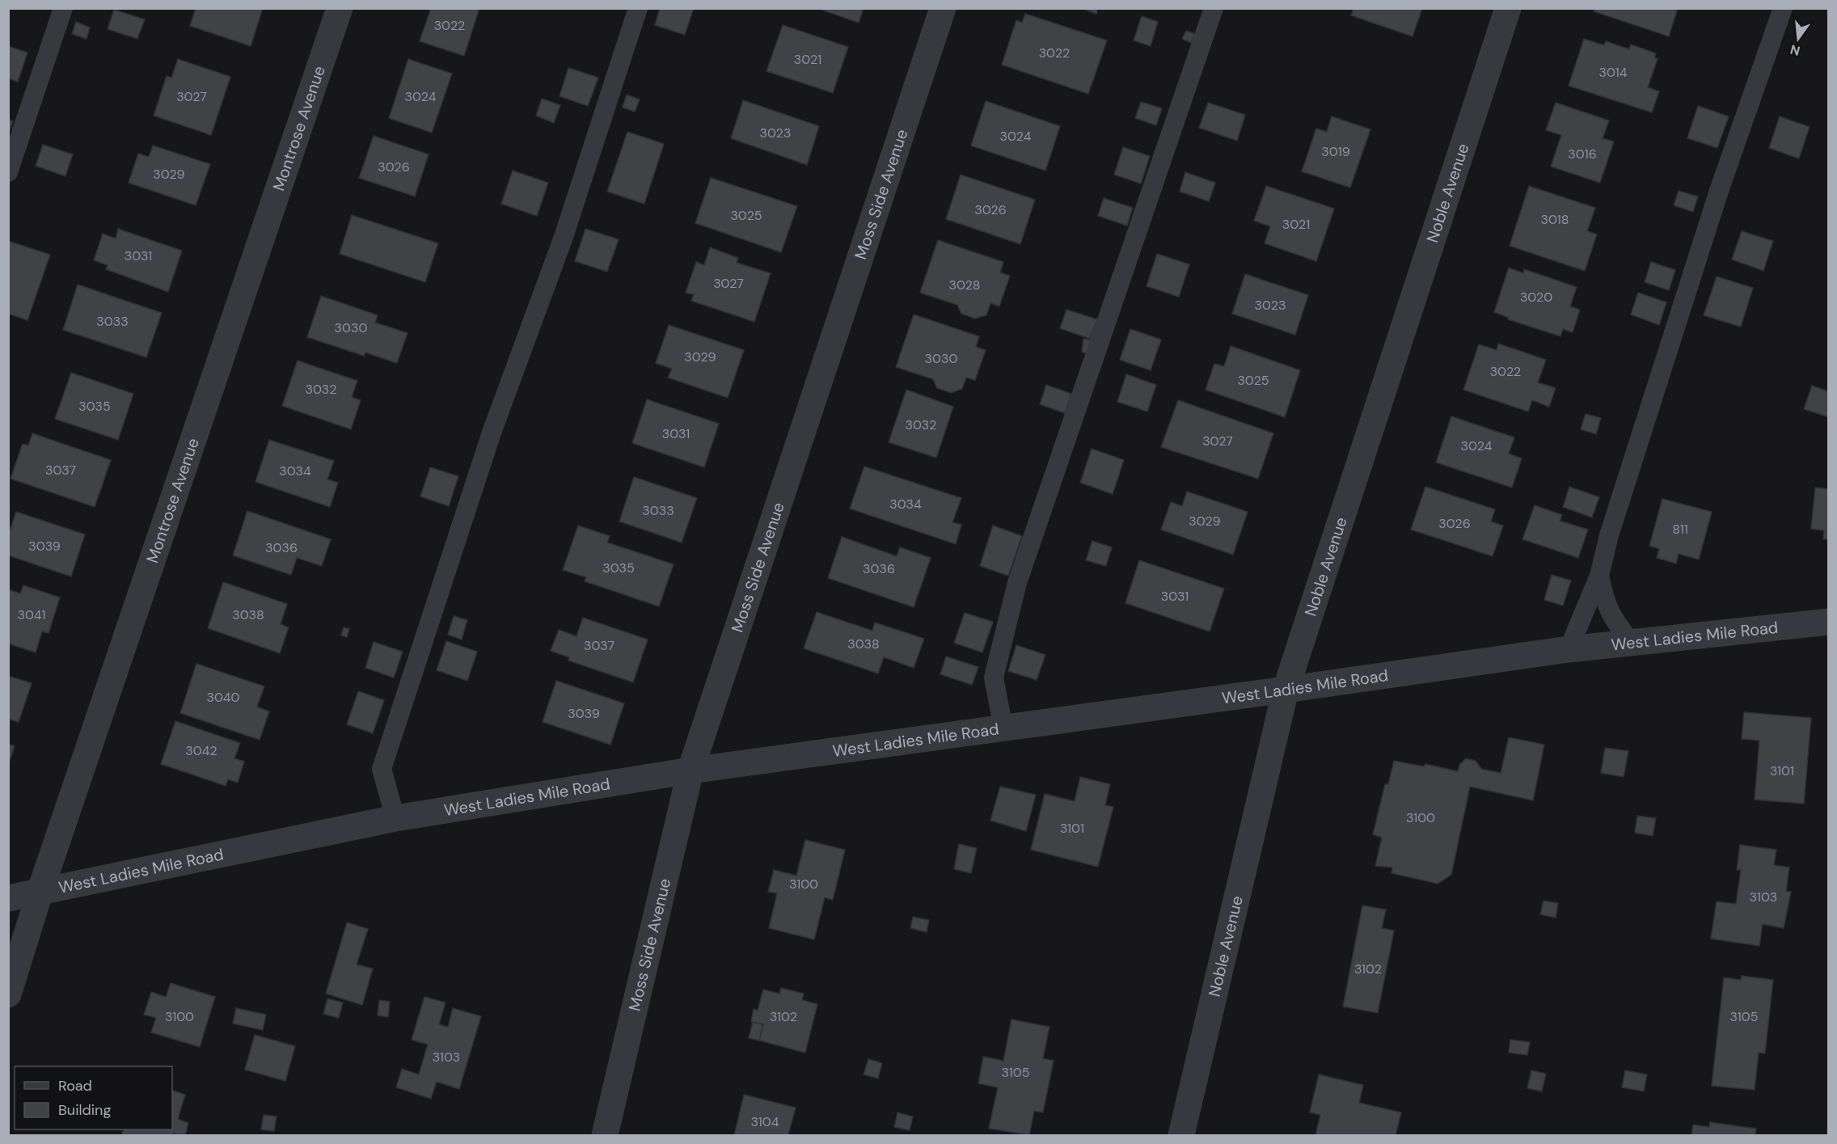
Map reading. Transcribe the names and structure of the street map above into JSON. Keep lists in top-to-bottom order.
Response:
{
  "streets": {
    "street": [
      "Montrose Avenue",
      "Noble Avenue",
      "Moss Side Avenue",
      "West Ladies Mile Road"
    ]
  },
  "crossings": [
    ["Montrose Avenue", "West Ladies Mile Road"],
    ["Noble Avenue", "West Ladies Mile Road"],
    ["Moss Side Avenue", "West Ladies Mile Road"]
  ],
  "house_numbers": [
    "3022",
    "3022",
    "3021",
    "3014",
    "3027",
    "3024",
    "3023",
    "3024",
    "3019",
    "3016",
    "3026",
    "3029",
    "3026",
    "3025",
    "3018",
    "3021",
    "3031",
    "3027",
    "3028",
    "3020",
    "3023",
    "3033",
    "3030",
    "3029",
    "3030",
    "3022",
    "3025",
    "3032",
    "3035",
    "3032",
    "3031",
    "3027",
    "3024",
    "3037",
    "3034",
    "3034",
    "3033",
    "3029",
    "3026",
    "811",
    "3039",
    "3036",
    "3035",
    "3036",
    "3031",
    "3041",
    "3038",
    "3038",
    "3037",
    "3040",
    "3039",
    "3042",
    "3101",
    "3100",
    "3101",
    "3100",
    "3103",
    "3102",
    "3100",
    "3102",
    "3105",
    "3103",
    "3105",
    "3104"
  ],
  "legend": ["Road", "Building"],
  "north": "bottom"
}
